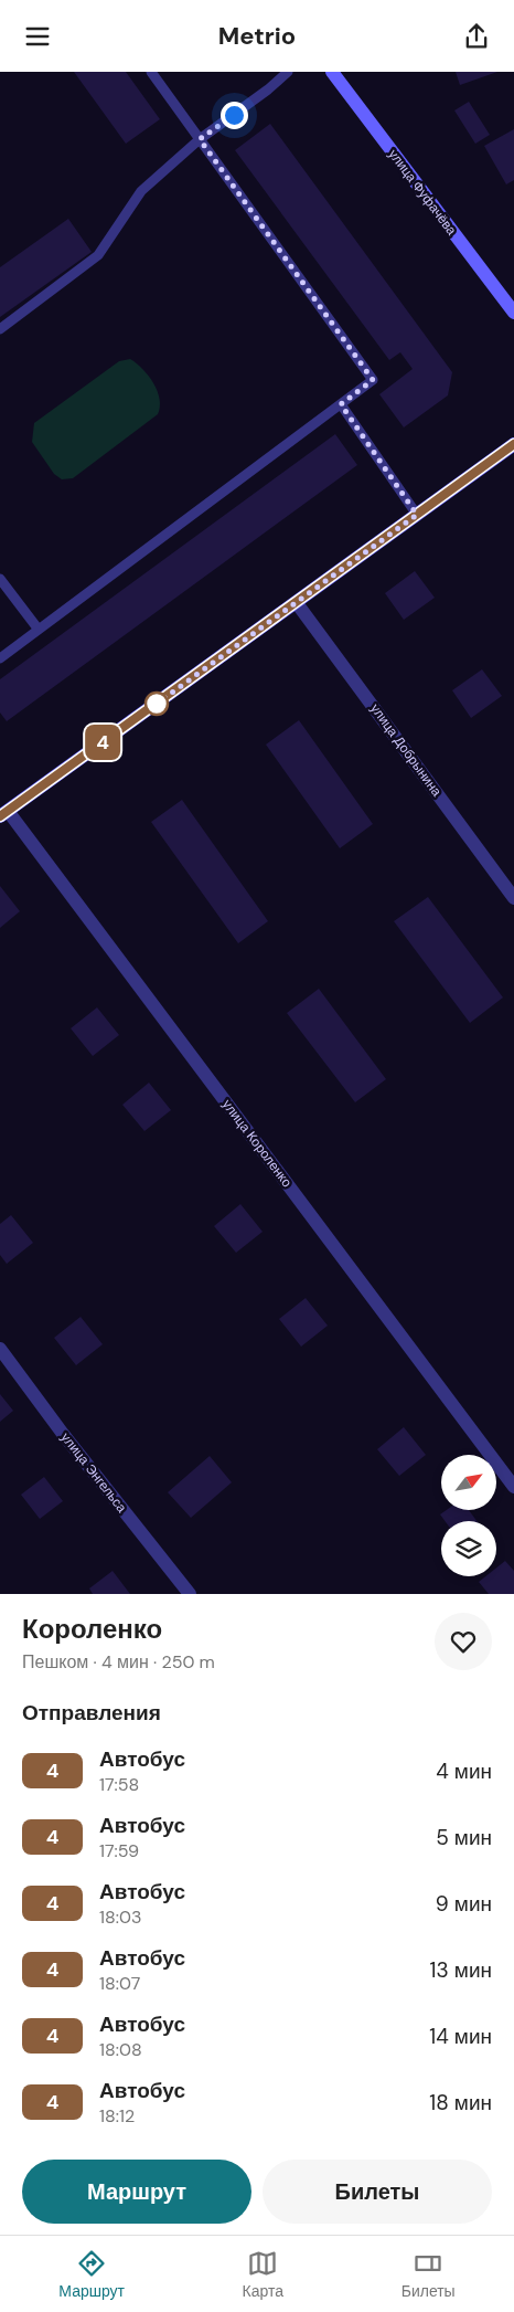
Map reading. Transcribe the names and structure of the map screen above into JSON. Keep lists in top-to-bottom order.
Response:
{
  "streets": {
    "main road": ["улица Фуфачёва"],
    "street": ["улица Добрынина", "улица Короленко", "улица Энгельса"]
  },
  "lines": ["bus line 4"],
  "north": "top right",
  "page": {
    "header": "Metrio",
    "on_map": "4",
    "heading": [
      ["Короленко", "Пешком · 4 мин · 250 m"],
      "Отправления"
    ],
    "list": [
      {
        "mark": "4",
        "name": "Автобус",
        "note": "17:58",
        "value": "4 мин"
      },
      {
        "mark": "4",
        "name": "Автобус",
        "note": "17:59",
        "value": "5 мин"
      },
      {
        "mark": "4",
        "name": "Автобус",
        "note": "18:03",
        "value": "9 мин"
      },
      {
        "mark": "4",
        "name": "Автобус",
        "note": "18:07",
        "value": "13 мин"
      },
      {
        "mark": "4",
        "name": "Автобус",
        "note": "18:08",
        "value": "14 мин"
      },
      {
        "mark": "4",
        "name": "Автобус",
        "note": "18:12",
        "value": "18 мин"
      }
    ],
    "buttons": ["Маршрут", "Билеты"],
    "tabs": ["Маршрут", "Карта", "Билеты"]
  }
}
